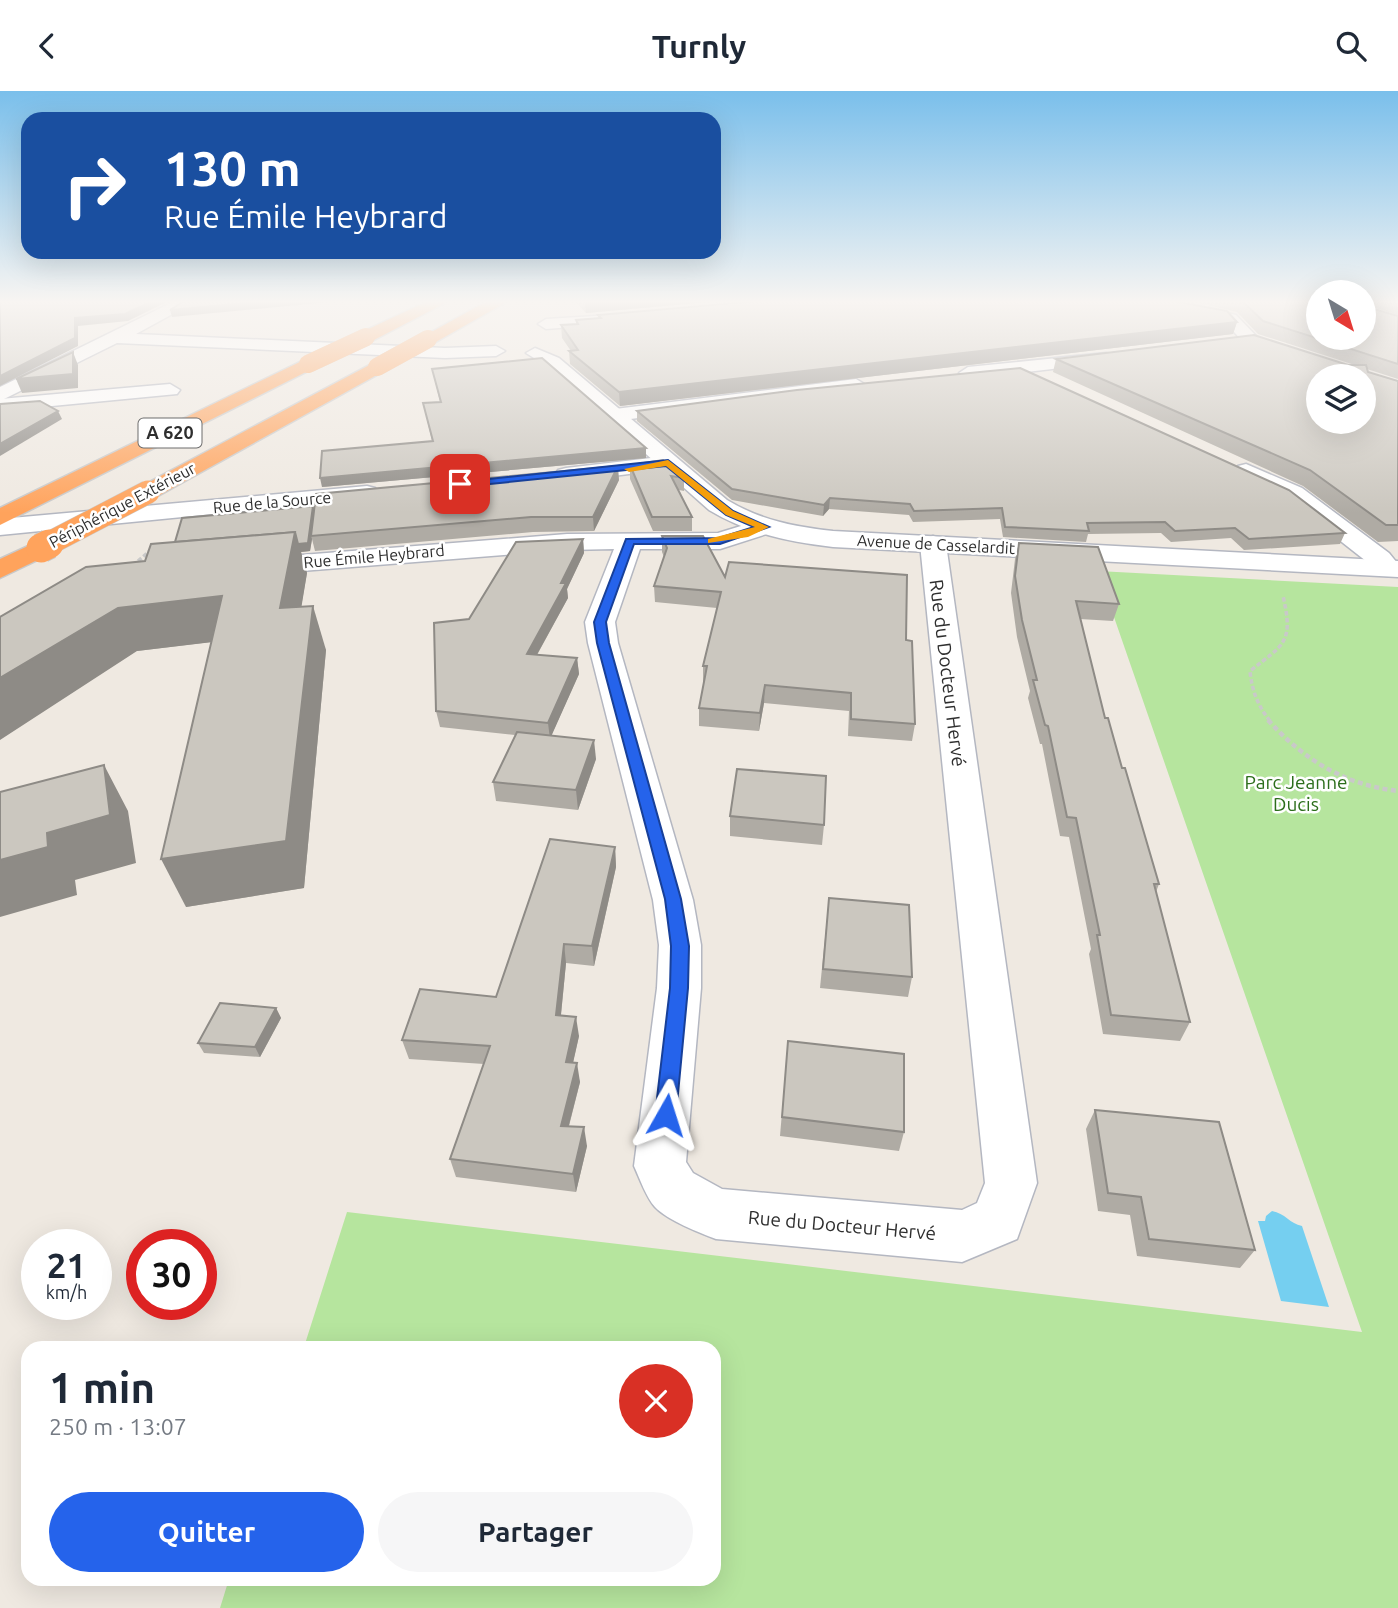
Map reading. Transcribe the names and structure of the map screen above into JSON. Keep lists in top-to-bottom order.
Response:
{
  "streets": {
    "highway": ["A 620", "Périphérique Extérieur"],
    "street": [
      "Rue de la Source",
      "Avenue de Casselardit",
      "Rue Émile Heybrard",
      "Rue du Docteur Hervé"
    ]
  },
  "crossings": [
    ["Avenue de Casselardit", "Rue Émile Heybrard"],
    ["Avenue de Casselardit", "Rue du Docteur Hervé"],
    ["Rue Émile Heybrard", "Rue du Docteur Hervé"]
  ],
  "parks": ["Parc Jeanne Ducis"],
  "north": "bottom right",
  "page": {
    "header": "Turnly",
    "turn": ["130 m", "Rue Émile Heybrard"],
    "speed": "21 km/h",
    "limit": "30",
    "heading": ["1 min", "250 m · 13:07"],
    "buttons": ["Quitter", "Partager"]
  }
}
